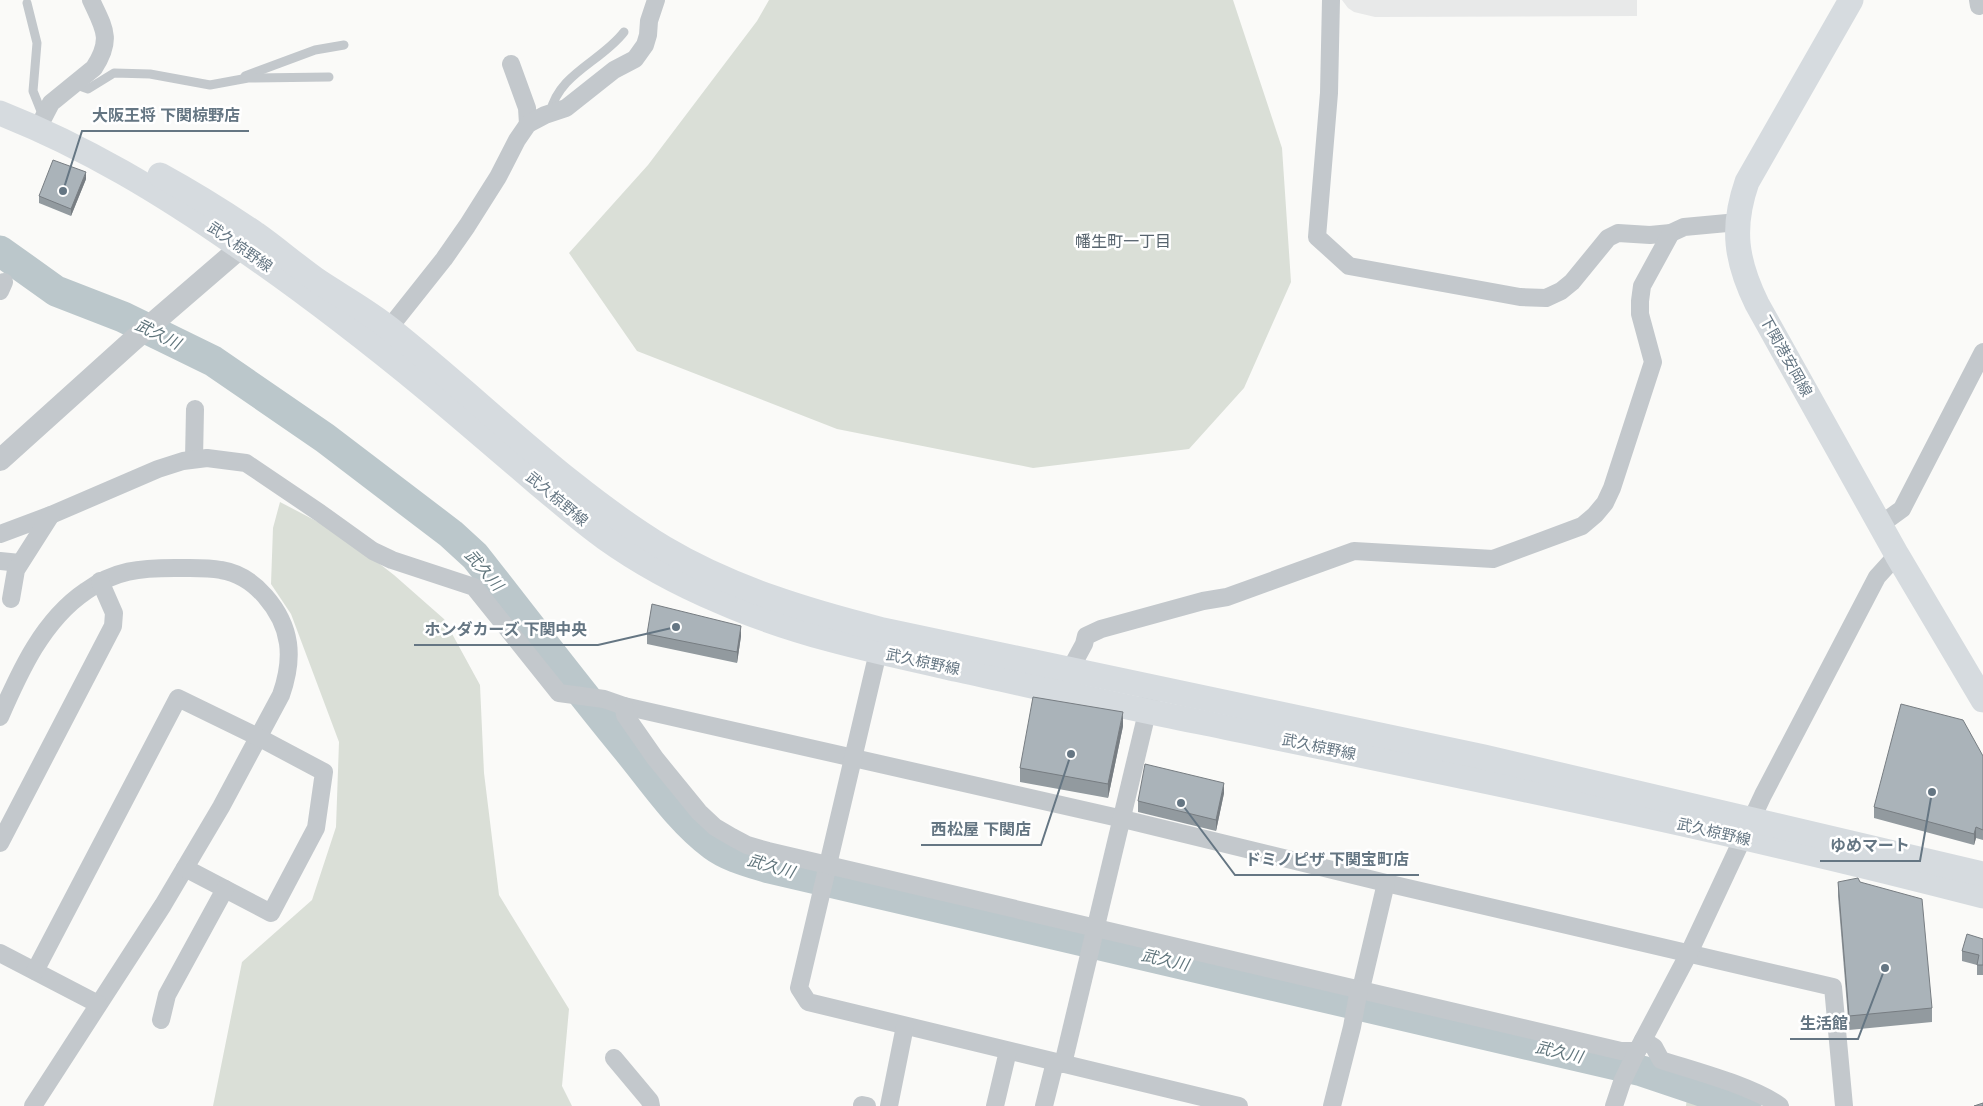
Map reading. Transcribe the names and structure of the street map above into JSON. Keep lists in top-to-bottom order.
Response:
{
  "streets": {
    "main road": ["武久椋野線", "下関港安岡線"]
  },
  "districts": ["幡生町一丁目"],
  "water": ["武久川"],
  "places": [
    "大阪王将 下関椋野店",
    "ホンダカーズ 下関中央",
    "西松屋 下関店",
    "ゆめマート",
    "ドミノピザ 下関宝町店",
    "生活館"
  ]
}
